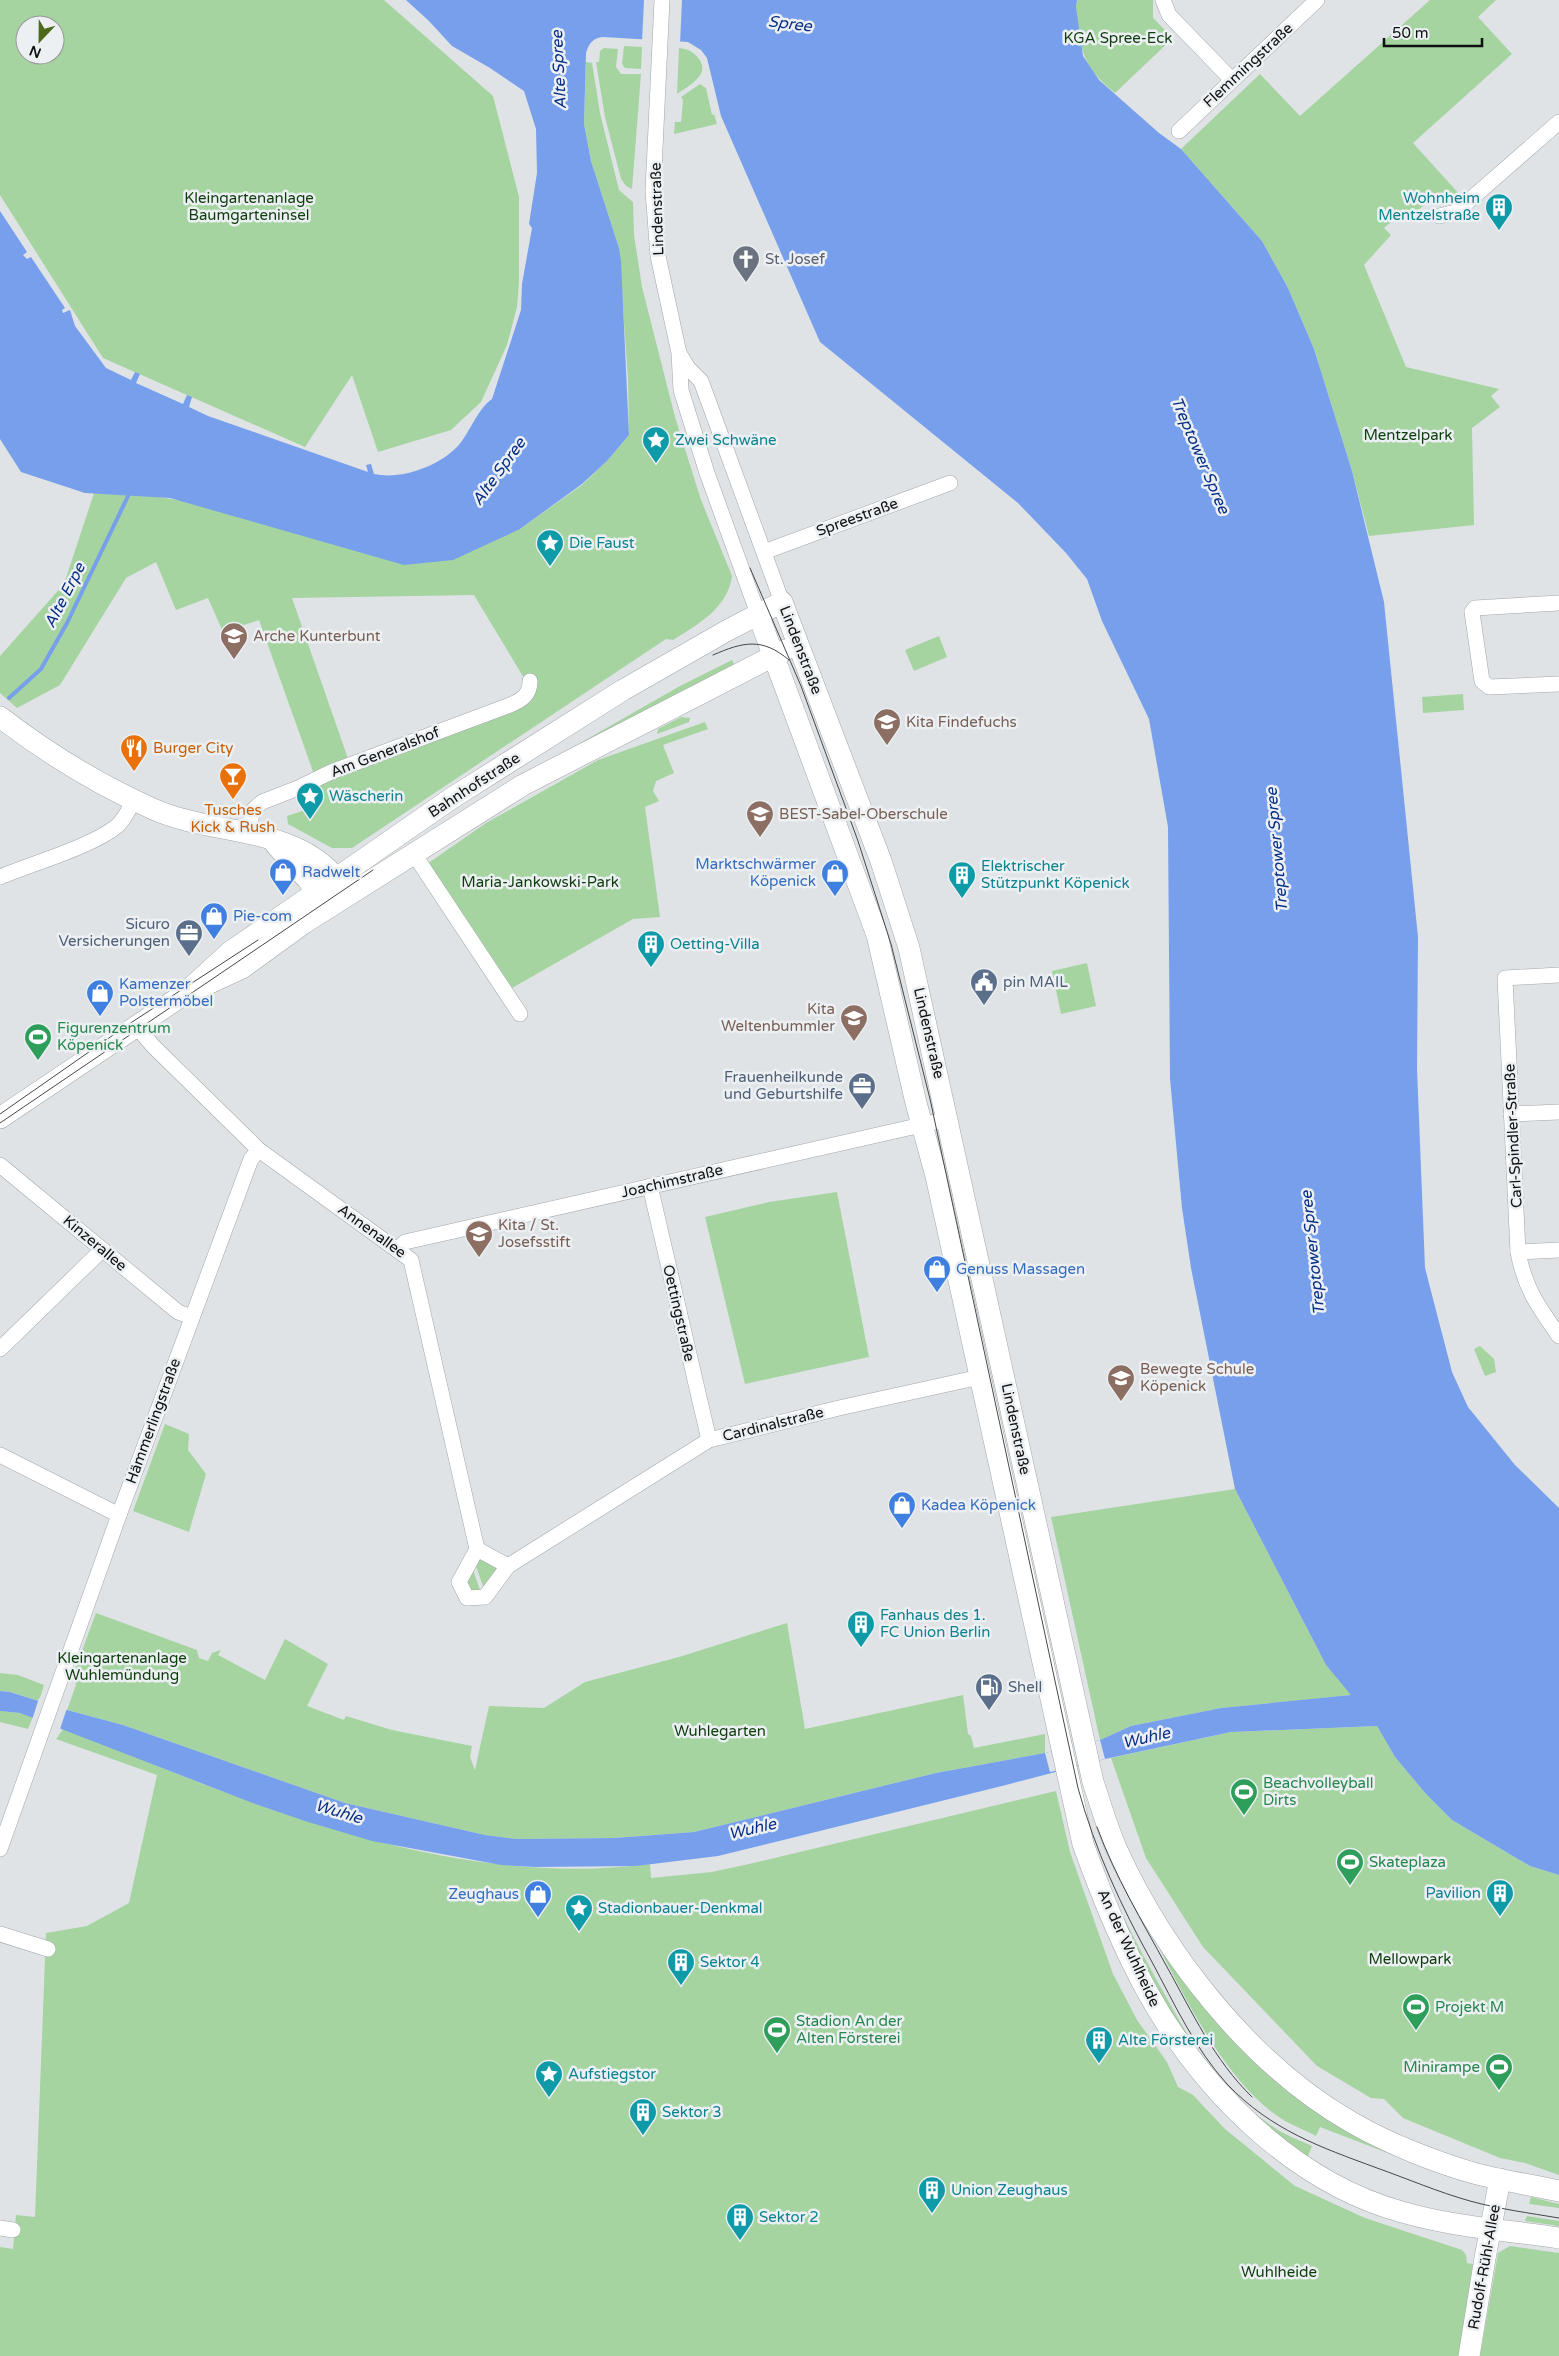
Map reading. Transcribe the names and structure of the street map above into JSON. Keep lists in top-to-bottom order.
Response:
{
  "streets": {
    "main road": [
      "Lindenstraße",
      "Bahnhofstraße",
      "An der Wuhlheide",
      "Rudolf-Rühl-Allee"
    ],
    "street": [
      "Flemmingstraße",
      "Spreestraße",
      "Am Generalshof",
      "Carl-Spindler-Straße",
      "Joachimstraße",
      "Annenallee",
      "Kinzerallee",
      "Oettingstraße",
      "Hämmerlingstraße",
      "Cardinalstraße"
    ]
  },
  "crossings": [
    ["Lindenstraße", "Spreestraße"],
    ["Lindenstraße", "Bahnhofstraße"],
    ["Lindenstraße", "Joachimstraße"],
    ["Lindenstraße", "Cardinalstraße"],
    ["Lindenstraße", "An der Wuhlheide"],
    ["Bahnhofstraße", "Annenallee"],
    ["Joachimstraße", "Annenallee"],
    ["Joachimstraße", "Oettingstraße"],
    ["Annenallee", "Hämmerlingstraße"],
    ["Kinzerallee", "Hämmerlingstraße"],
    ["Oettingstraße", "Cardinalstraße"],
    ["An der Wuhlheide", "Rudolf-Rühl-Allee"]
  ],
  "water": [
    "Spree",
    "Alte Spree",
    "Treptower Spree",
    "Alte Erpe",
    "Wuhle"
  ],
  "parks": [
    "KGA Spree-Eck",
    "Kleingartenanlage Baumgarteninsel",
    "Mentzelpark",
    "Maria-Jankowski-Park",
    "Kleingartenanlage Wuhlemündung",
    "Wuhlegarten",
    "Mellowpark",
    "Wuhlheide"
  ],
  "places": {
    "building": [
      "Wohnheim Mentzelstraße",
      "Elektrischer Stützpunkt Köpenick",
      "Oetting-Villa",
      "Fanhaus des 1. FC Union Berlin",
      "Pavilion",
      "Sektor 4",
      "Alte Försterei",
      "Sektor 3",
      "Union Zeughaus",
      "Sektor 2"
    ],
    "church": ["St. Josef"],
    "place": [
      "Zwei Schwäne",
      "Die Faust",
      "Wäscherin",
      "Stadionbauer-Denkmal",
      "Aufstiegstor"
    ],
    "school or university": [
      "Arche Kunterbunt",
      "Kita Findefuchs",
      "BEST-Sabel-Oberschule",
      "Kita Weltenbummler",
      "Kita / St. Josefsstift",
      "Bewegte Schule Köpenick"
    ],
    "restaurant": ["Burger City"],
    "bar": ["Tusches Kick & Rush"],
    "shop": [
      "Radwelt",
      "Marktschwärmer Köpenick",
      "Pie-com",
      "Kamenzer Polstermöbel",
      "Genuss Massagen",
      "Kadea Köpenick",
      "Zeughaus"
    ],
    "office": ["Sicuro Versicherungen", "Frauenheilkunde und Geburtshilfe"],
    "public building": ["pin MAIL"],
    "sports": [
      "Figurenzentrum Köpenick",
      "Beachvolleyball Dirts",
      "Skateplaza",
      "Projekt M",
      "Stadion An der Alten Försterei",
      "Minirampe"
    ],
    "fuel station": ["Shell"]
  },
  "scale_bar": "50 m",
  "north": "bottom"
}
